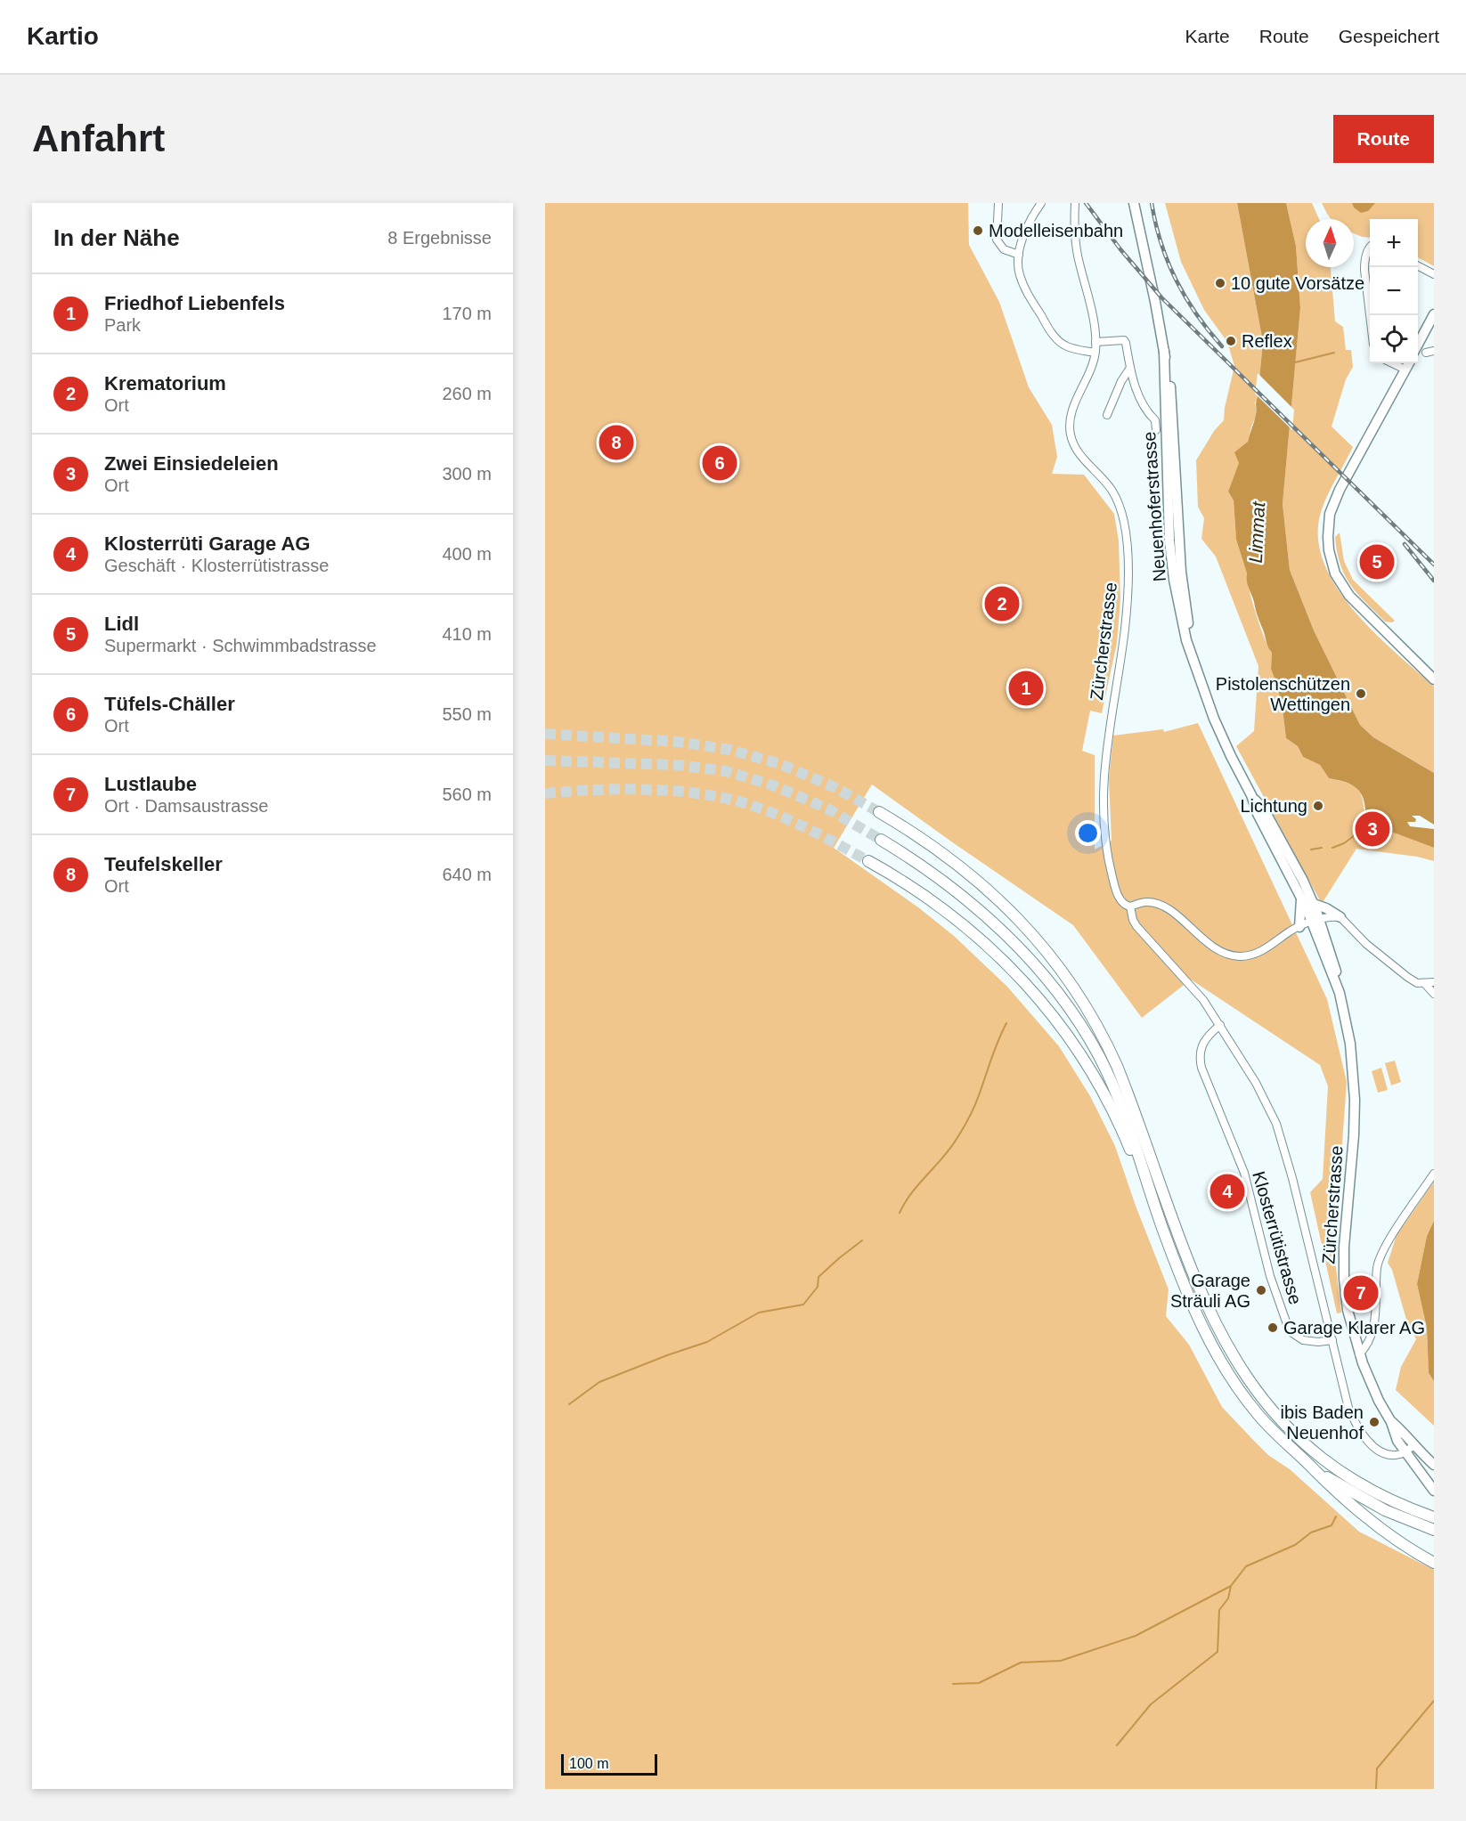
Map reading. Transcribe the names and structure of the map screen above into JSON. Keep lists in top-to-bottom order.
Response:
{
  "streets": {
    "main road": ["Neuenhoferstrasse", "Zürcherstrasse"],
    "street": ["Klosterrütistrasse"]
  },
  "crossings": [
    ["Neuenhoferstrasse", "Zürcherstrasse"],
    ["Zürcherstrasse", "Klosterrütistrasse"]
  ],
  "water": ["Limmat"],
  "places": [
    "Modelleisenbahn",
    "10 gute Vorsätze",
    "Reflex",
    "Pistolenschützen Wettingen",
    "Lichtung",
    "Garage Sträuli AG",
    "Garage Klarer AG",
    "ibis Baden Neuenhof"
  ],
  "scale_bar": "100 m",
  "north": "top",
  "page": {
    "header": "Kartio",
    "nav": ["Karte", "Route", "Gespeichert"],
    "buttons": "Route",
    "title": "Anfahrt",
    "heading": ["In der Nähe", "8 Ergebnisse"],
    "map_buttons": ["+", "−"],
    "list": [
      {
        "mark": "1",
        "name": "Friedhof Liebenfels",
        "note": "Park",
        "value": "170 m"
      },
      {
        "mark": "2",
        "name": "Krematorium",
        "note": "Ort",
        "value": "260 m"
      },
      {
        "mark": "3",
        "name": "Zwei Einsiedeleien",
        "note": "Ort",
        "value": "300 m"
      },
      {
        "mark": "4",
        "name": "Klosterrüti Garage AG",
        "note": "Geschäft · Klosterrütistrasse",
        "value": "400 m"
      },
      {
        "mark": "5",
        "name": "Lidl",
        "note": "Supermarkt · Schwimmbadstrasse",
        "value": "410 m"
      },
      {
        "mark": "6",
        "name": "Tüfels-Chäller",
        "note": "Ort",
        "value": "550 m"
      },
      {
        "mark": "7",
        "name": "Lustlaube",
        "note": "Ort · Damsaustrasse",
        "value": "560 m"
      },
      {
        "mark": "8",
        "name": "Teufelskeller",
        "note": "Ort",
        "value": "640 m"
      }
    ],
    "pins": [
      "8",
      "6",
      "5",
      "2",
      "1",
      "3",
      "4",
      "7"
    ],
    "scale": "100 m"
  }
}
